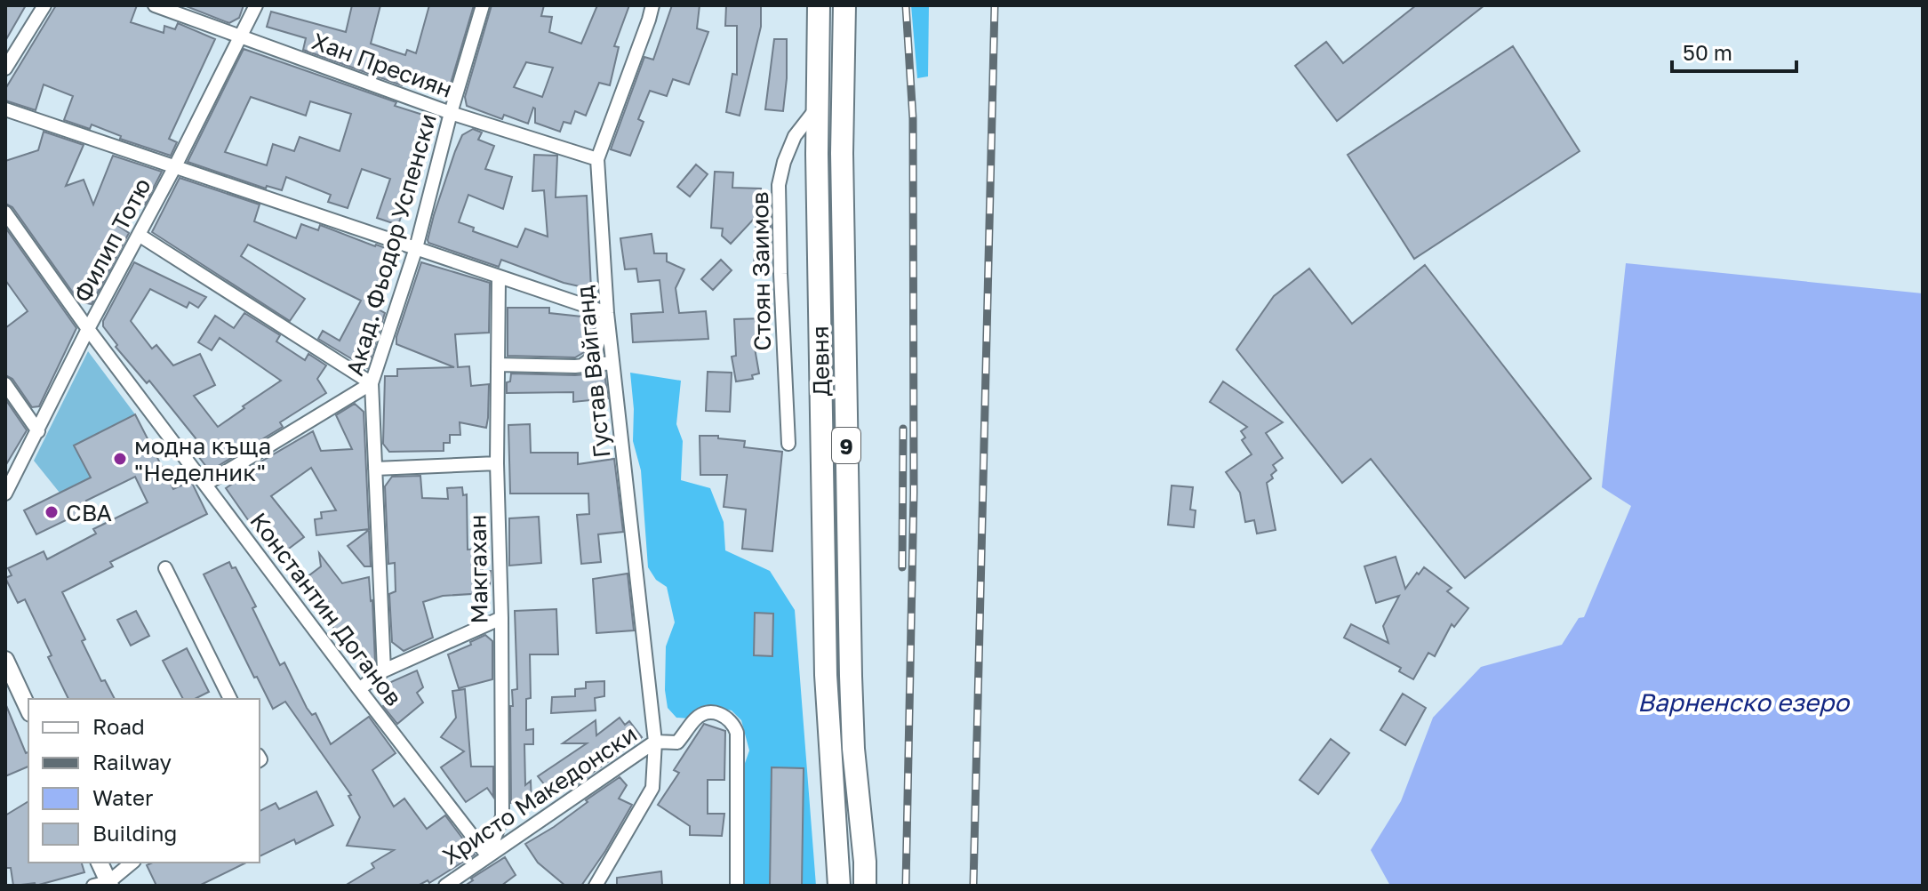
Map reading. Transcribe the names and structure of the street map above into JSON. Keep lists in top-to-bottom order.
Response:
{
  "streets": {
    "highway": ["Девня", "9"],
    "street": [
      "Хан Пресиян",
      "Филип Тотю",
      "Акад. Фьодор Успенски",
      "Стоян Заимов",
      "Густав Вайганд",
      "Макгахан",
      "Константин Доганов",
      "Христо Македонски"
    ]
  },
  "crossings": [
    ["Хан Пресиян", "Филип Тотю"],
    ["Хан Пресиян", "Акад. Фьодор Успенски"],
    ["Хан Пресиян", "Густав Вайганд"],
    ["Филип Тотю", "Константин Доганов"],
    ["Стоян Заимов", "Девня"],
    ["Густав Вайганд", "Христо Македонски"],
    ["Макгахан", "Константин Доганов"],
    ["Макгахан", "Христо Македонски"],
    ["Константин Доганов", "Христо Македонски"]
  ],
  "water": ["Варненско езеро"],
  "places": ["модна къща \"Неделник\"", "CBA"],
  "legend": [
    "Road",
    "Railway",
    "Water",
    "Building"
  ],
  "scale_bar": "50 m"
}
